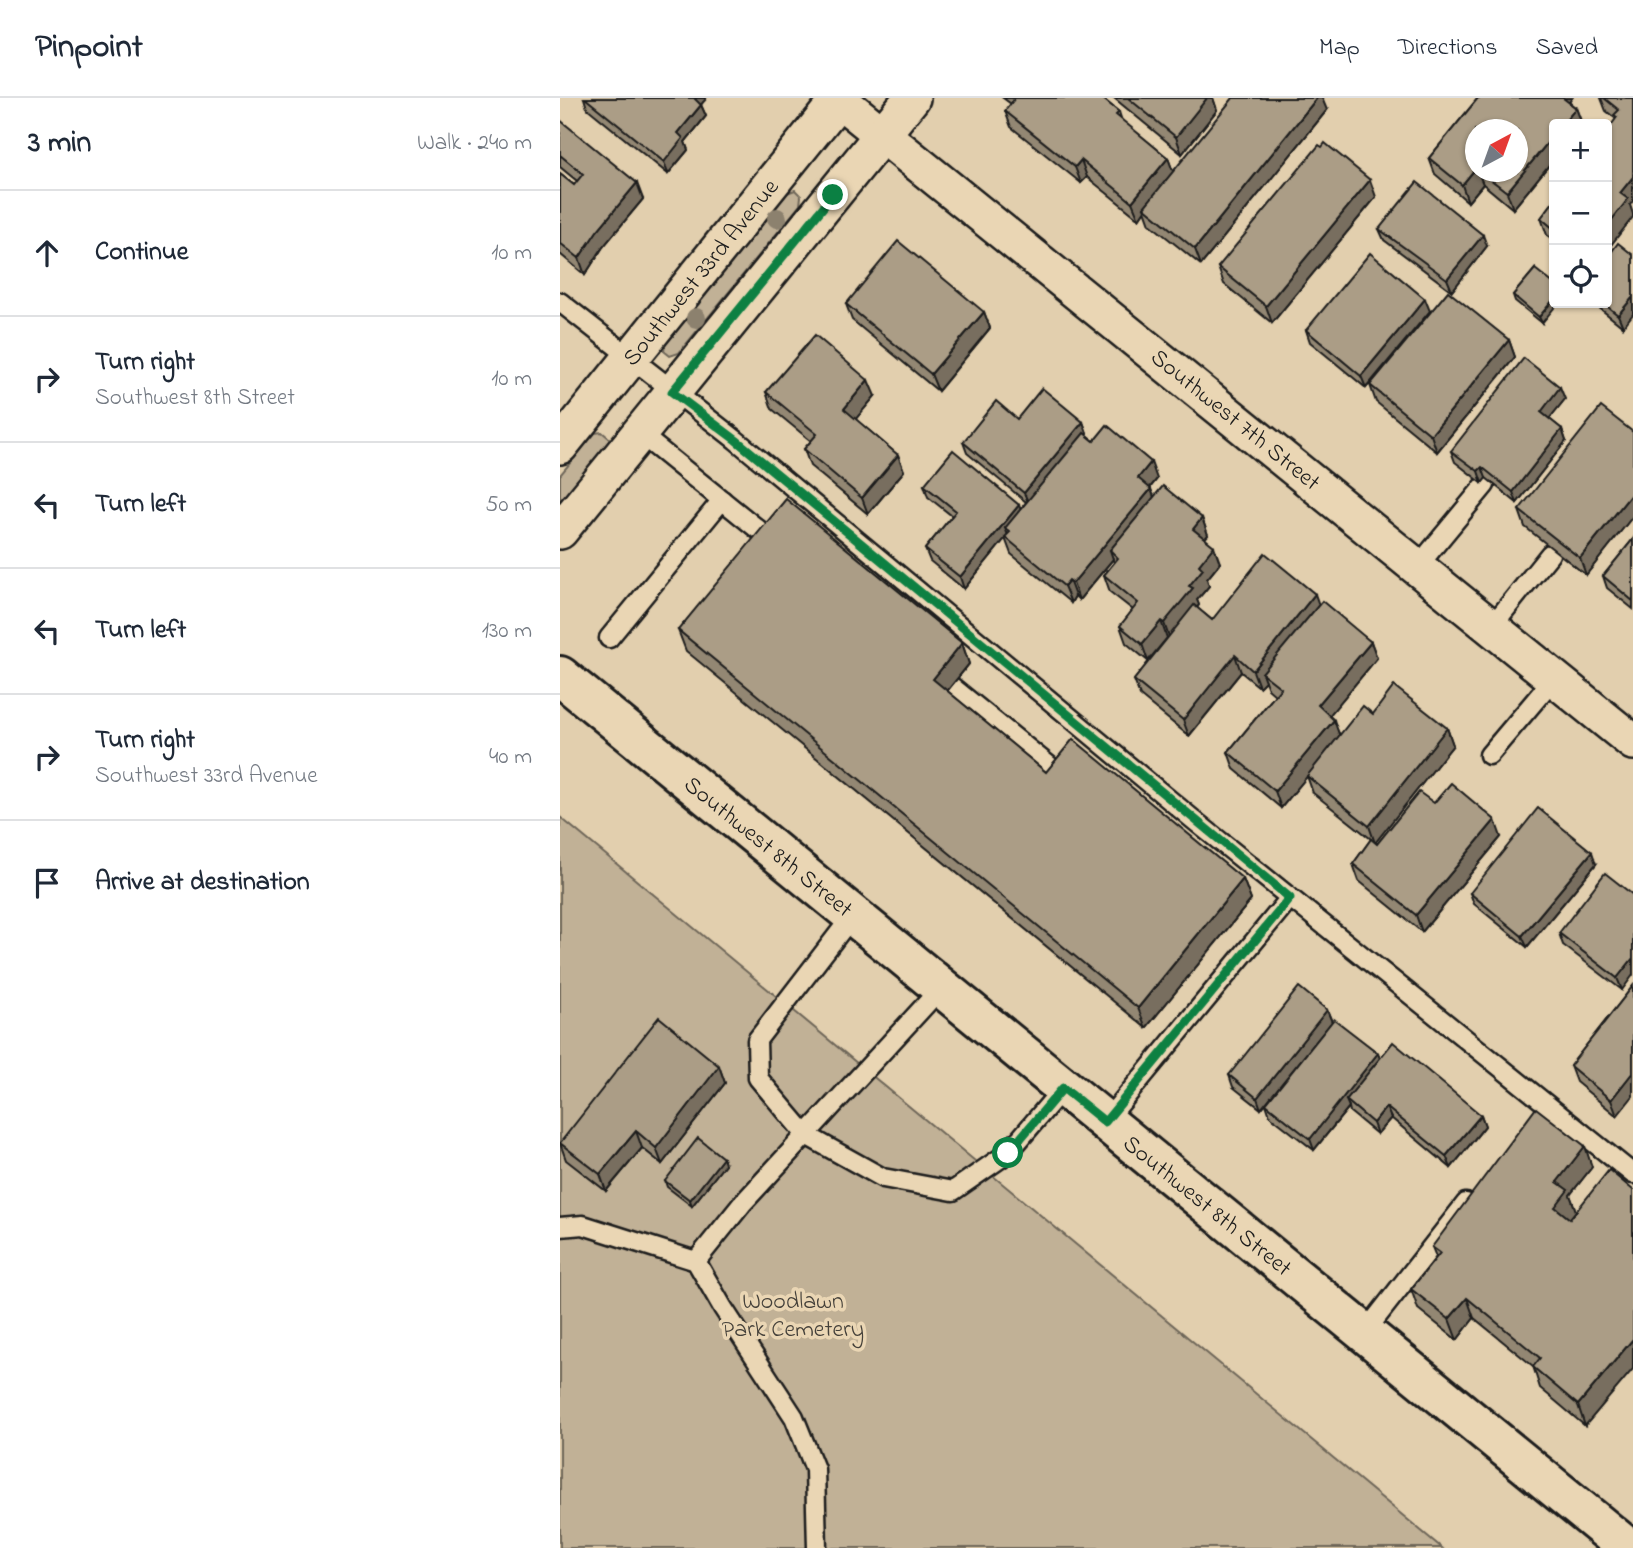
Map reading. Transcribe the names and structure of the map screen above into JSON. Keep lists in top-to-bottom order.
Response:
{
  "streets": {
    "main road": ["Southwest 8th Street"],
    "street": ["Southwest 33rd Avenue", "Southwest 7th Street"]
  },
  "crossings": [
    ["Southwest 33rd Avenue", "Southwest 7th Street"]
  ],
  "parks": ["Woodlawn Park Cemetery"],
  "north": "top right",
  "page": {
    "header": "Pinpoint",
    "nav": ["Map", "Directions", "Saved"],
    "heading": ["3 min", "Walk · 240 m"],
    "map_buttons": ["+", "−"],
    "list": [
      ["Continue", "10 m"],
      ["Turn right", "Southwest 8th Street", "10 m"],
      ["Turn left", "50 m"],
      ["Turn left", "130 m"],
      ["Turn right", "Southwest 33rd Avenue", "40 m"],
      "Arrive at destination"
    ]
  }
}
